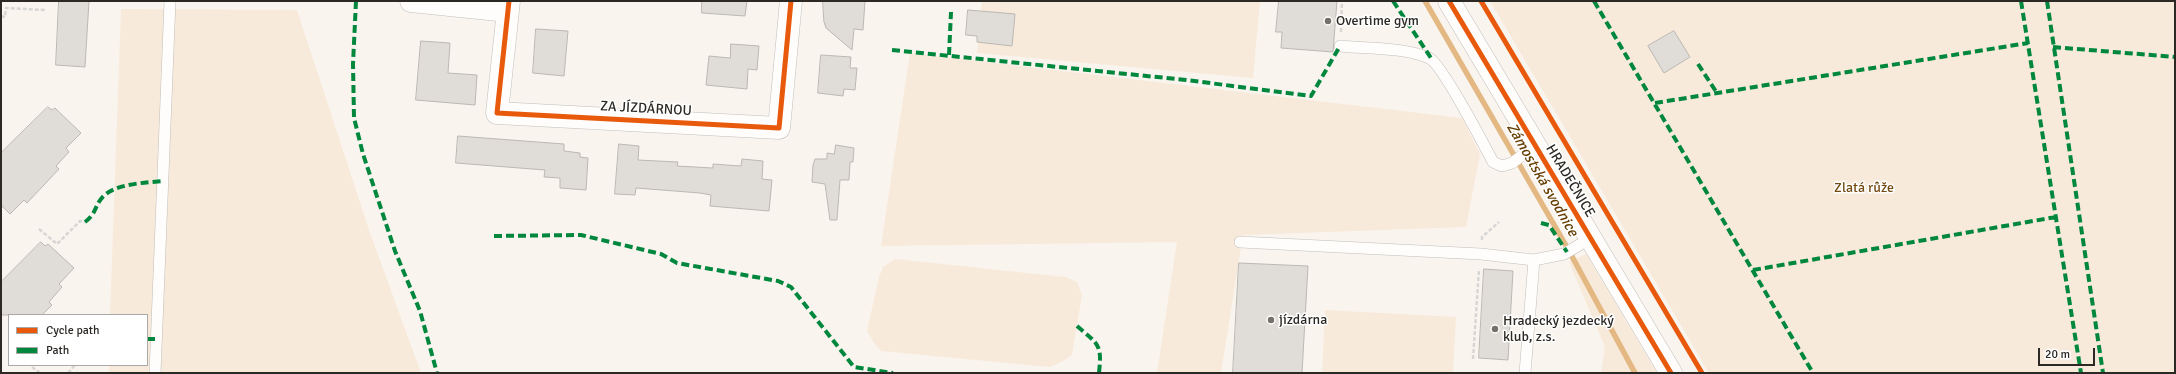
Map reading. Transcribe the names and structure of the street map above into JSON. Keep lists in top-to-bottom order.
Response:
{
  "streets": {
    "street": ["ZA JÍZDÁRNOU", "HRADEČNICE"]
  },
  "water": ["Zámostská svodnice"],
  "parks": ["Zlatá růže"],
  "places": ["Overtime gym", "jízdárna", "Hradecký jezdecký klub, z.s."],
  "legend": ["Cycle path", "Path"],
  "scale_bar": "20 m"
}
